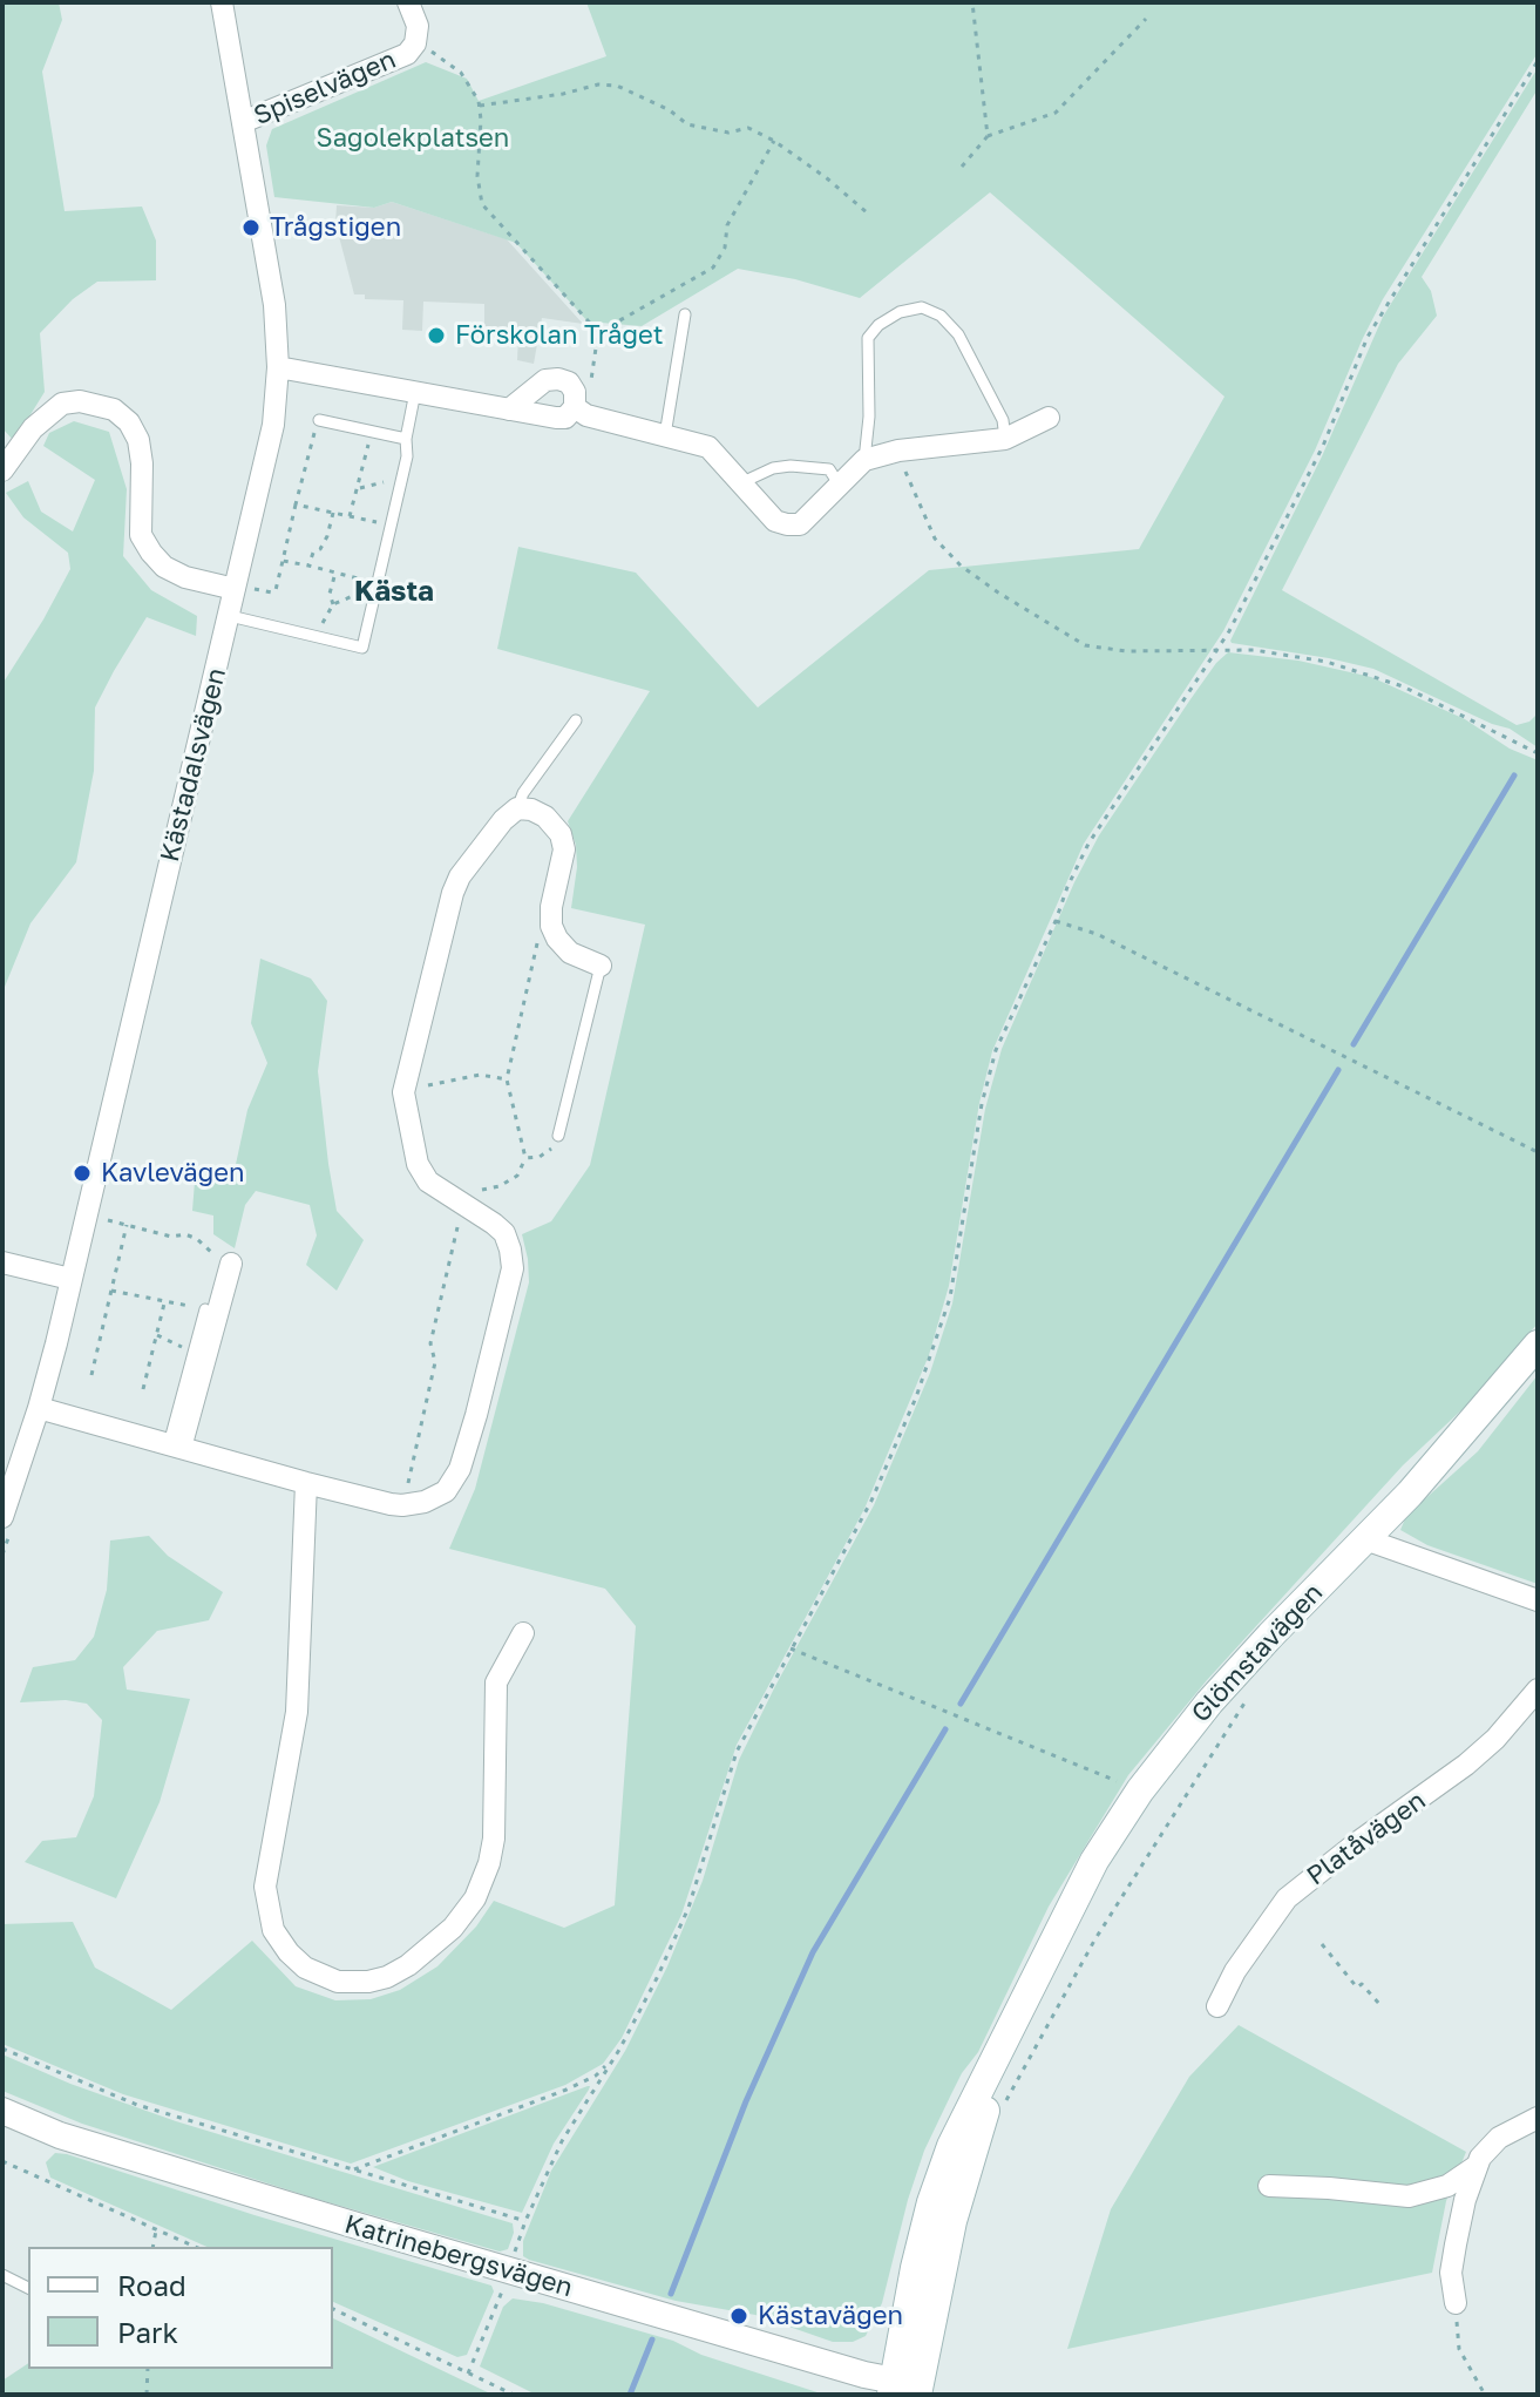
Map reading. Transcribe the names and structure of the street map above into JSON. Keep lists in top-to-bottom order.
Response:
{
  "streets": {
    "main road": ["Glömstavägen"],
    "street": [
      "Spiselvägen",
      "Kästadalsvägen",
      "Platåvägen",
      "Katrinebergsvägen"
    ]
  },
  "crossings": [
    ["Spiselvägen", "Kästadalsvägen"],
    ["Glömstavägen", "Katrinebergsvägen"]
  ],
  "districts": ["Kästa"],
  "parks": ["Sagolekplatsen"],
  "places": [
    "Trågstigen",
    "Förskolan Tråget",
    "Kavlevägen",
    "Kästavägen"
  ],
  "legend": ["Road", "Park"]
}
